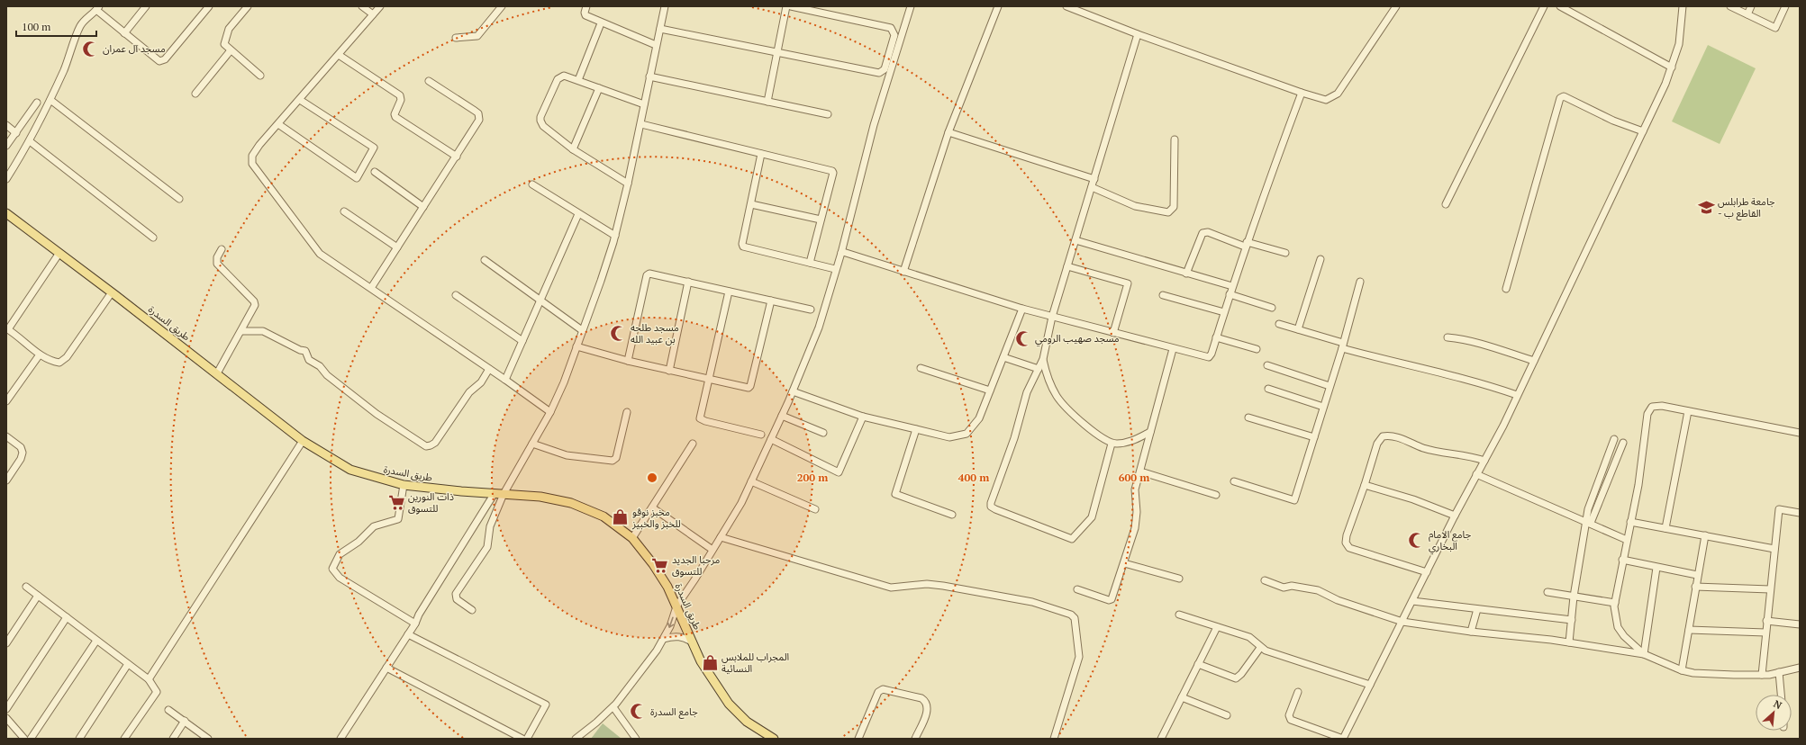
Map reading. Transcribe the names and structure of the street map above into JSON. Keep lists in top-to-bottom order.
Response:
{
  "streets": {
    "main road": ["طريق السدرة"]
  },
  "places": {
    "mosque": [
      "مسجد آل عمران",
      "مسجد طلحه بن عبيد الله",
      "مسجد صهيب الرومي",
      "جامع الامام البخاري",
      "جامع السدرة"
    ],
    "school or university": ["جامعة طرابلس - القاطع ب"],
    "supermarket": ["ذات النورين للتسوق", "مرحبا الجديد للتسوق"],
    "shop": ["مخبز نوڤو للخبز والخبيز", "المجراب للملابس النسائية"]
  },
  "scale_bar": "100 m",
  "north": "top right",
  "rings": ["200 m", "400 m", "600 m"]
}
